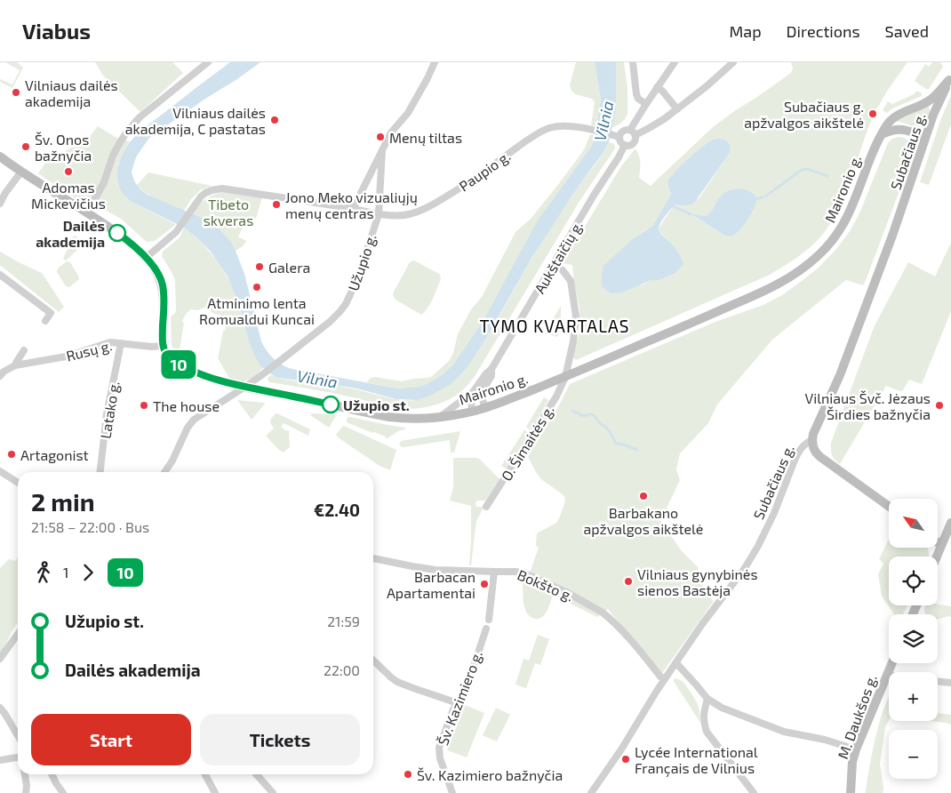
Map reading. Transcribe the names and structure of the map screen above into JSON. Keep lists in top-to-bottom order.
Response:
{
  "streets": {
    "main road": ["Subačiaus g.", "Maironio g.", "M. Daukšos g."],
    "street": [
      "Paupio g.",
      "Aukštaičių g.",
      "Užupio g.",
      "Rusų g.",
      "Latako g.",
      "O. Šimaitės g.",
      "Bokšto g.",
      "Šv. Kazimiero g."
    ]
  },
  "crossings": [
    ["Subačiaus g.", "Maironio g."],
    ["Subačiaus g.", "Bokšto g."],
    ["Paupio g.", "Aukštaičių g."],
    ["Paupio g.", "Užupio g."],
    ["Maironio g.", "Aukštaičių g."],
    ["Maironio g.", "Užupio g."],
    ["Maironio g.", "Rusų g."],
    ["Maironio g.", "O. Šimaitės g."],
    ["Aukštaičių g.", "O. Šimaitės g."],
    ["Rusų g.", "Latako g."]
  ],
  "districts": ["TYMO KVARTALAS"],
  "water": ["Vilnia"],
  "parks": ["Tibeto skveras"],
  "places": [
    "Vilniaus dailės akademija",
    "Subačiaus g. apžvalgos aikštelė",
    "Vilniaus dailės akademija, C pastatas",
    "Menų tiltas",
    "Šv. Onos bažnyčia",
    "Adomas Mickevičius",
    "Jono Meko vizualiųjų menų centras",
    "Dailės akademija",
    "Galera",
    "Atminimo lenta Romualdui Kuncai",
    "Užupio st.",
    "The house",
    "Vilniaus Švč. Jėzaus Širdies bažnyčia",
    "Artagonist",
    "Barbakano apžvalgos aikštelė",
    "Vilniaus gynybinės sienos Bastėja",
    "Barbacan Apartamentai",
    "Lycée International Français de Vilnius",
    "Šv. Kazimiero bažnyčia"
  ],
  "lines": ["bus line 10"],
  "north": "top left",
  "page": {
    "header": "Viabus",
    "nav": ["Map", "Directions", "Saved"],
    "on_map": "10",
    "heading": ["2 min", "21:58 – 22:00 · Bus", "€2.40"],
    "map_buttons": ["+", "−"],
    "legs": ["1", "10"],
    "list": [
      {
        "name": "Užupio st.",
        "value": "21:59"
      },
      {
        "name": "Dailės akademija",
        "value": "22:00"
      }
    ],
    "buttons": ["Start", "Tickets"]
  }
}
